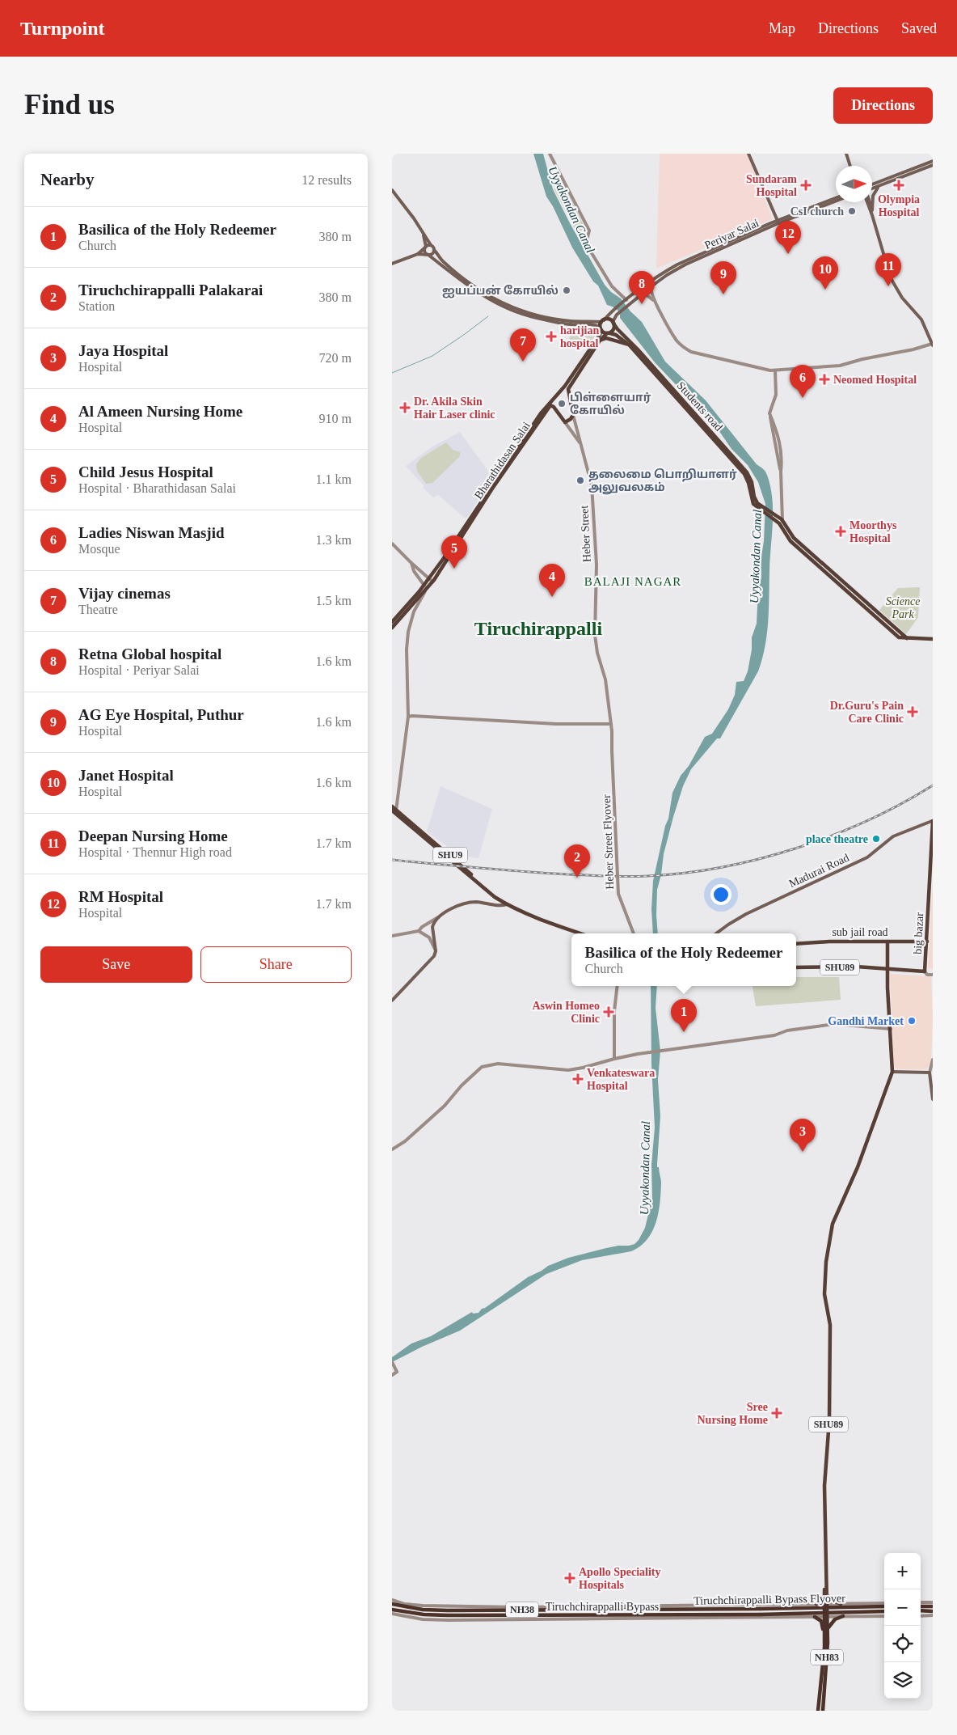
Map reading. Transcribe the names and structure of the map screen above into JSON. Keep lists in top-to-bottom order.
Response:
{
  "streets": {
    "highway": [
      "Tiruchchirappalli Bypass Flyover",
      "Tiruchchirappalli Bypass",
      "NH38",
      "NH83"
    ],
    "main road": [
      "Periyar Salai",
      "Students road",
      "Bharathidasan Salai",
      "SHU9",
      "Madurai Road",
      "sub jail road",
      "big bazar",
      "SHU89"
    ],
    "street": ["Heber Street", "Heber Street Flyover"]
  },
  "crossings": [
    ["Periyar Salai", "Students road"],
    ["Periyar Salai", "Bharathidasan Salai"],
    ["Students road", "Bharathidasan Salai"],
    ["Heber Street", "Heber Street Flyover"],
    ["Madurai Road", "big bazar"],
    ["sub jail road", "big bazar"],
    ["big bazar", "SHU89"],
    ["Tiruchchirappalli Bypass Flyover", "Tiruchchirappalli Bypass"]
  ],
  "districts": ["BALAJI NAGAR", "Tiruchirappalli"],
  "water": ["Uyyakondan Canal"],
  "parks": ["Science Park"],
  "places": {
    "health": [
      "Sundaram Hospital",
      "Olympia Hospital",
      "harijian hospital",
      "Neomed Hospital",
      "Dr. Akila Skin Hair Laser clinic",
      "Moorthys Hospital",
      "Dr.Guru's Pain Care Clinic",
      "Aswin Homeo Clinic",
      "Venkateswara Hospital",
      "Sree Nursing Home",
      "Apollo Speciality Hospitals"
    ],
    "other": [
      "CsI church",
      "ஐயப்பன் கோயில்",
      "பிள்ளையார் கோயில்",
      "தலைமை பொறியாளர் அலுவலகம்",
      "place theatre",
      "Gandhi Market"
    ]
  },
  "north": "right",
  "page": {
    "header": "Turnpoint",
    "nav": ["Map", "Directions", "Saved"],
    "buttons": [
      "Directions",
      ["Save", "Share"]
    ],
    "title": "Find us",
    "heading": ["Nearby", "12 results"],
    "list": [
      {
        "mark": "1",
        "name": "Basilica of the Holy Redeemer",
        "note": "Church",
        "value": "380 m"
      },
      {
        "mark": "2",
        "name": "Tiruchchirappalli Palakarai",
        "note": "Station",
        "value": "380 m"
      },
      {
        "mark": "3",
        "name": "Jaya Hospital",
        "note": "Hospital",
        "value": "720 m"
      },
      {
        "mark": "4",
        "name": "Al Ameen Nursing Home",
        "note": "Hospital",
        "value": "910 m"
      },
      {
        "mark": "5",
        "name": "Child Jesus Hospital",
        "note": "Hospital · Bharathidasan Salai",
        "value": "1.1 km"
      },
      {
        "mark": "6",
        "name": "Ladies Niswan Masjid",
        "note": "Mosque",
        "value": "1.3 km"
      },
      {
        "mark": "7",
        "name": "Vijay cinemas",
        "note": "Theatre",
        "value": "1.5 km"
      },
      {
        "mark": "8",
        "name": "Retna Global hospital",
        "note": "Hospital · Periyar Salai",
        "value": "1.6 km"
      },
      {
        "mark": "9",
        "name": "AG Eye Hospital, Puthur",
        "note": "Hospital",
        "value": "1.6 km"
      },
      {
        "mark": "10",
        "name": "Janet Hospital",
        "note": "Hospital",
        "value": "1.6 km"
      },
      {
        "mark": "11",
        "name": "Deepan Nursing Home",
        "note": "Hospital · Thennur High road",
        "value": "1.7 km"
      },
      {
        "mark": "12",
        "name": "RM Hospital",
        "note": "Hospital",
        "value": "1.7 km"
      }
    ],
    "pins": [
      "12",
      "11",
      "10",
      "9",
      "8",
      "7",
      "6",
      "5",
      "4",
      "2",
      "1",
      "3"
    ],
    "popup": ["Basilica of the Holy Redeemer", "Church"],
    "map_buttons": ["+", "−"]
  }
}
